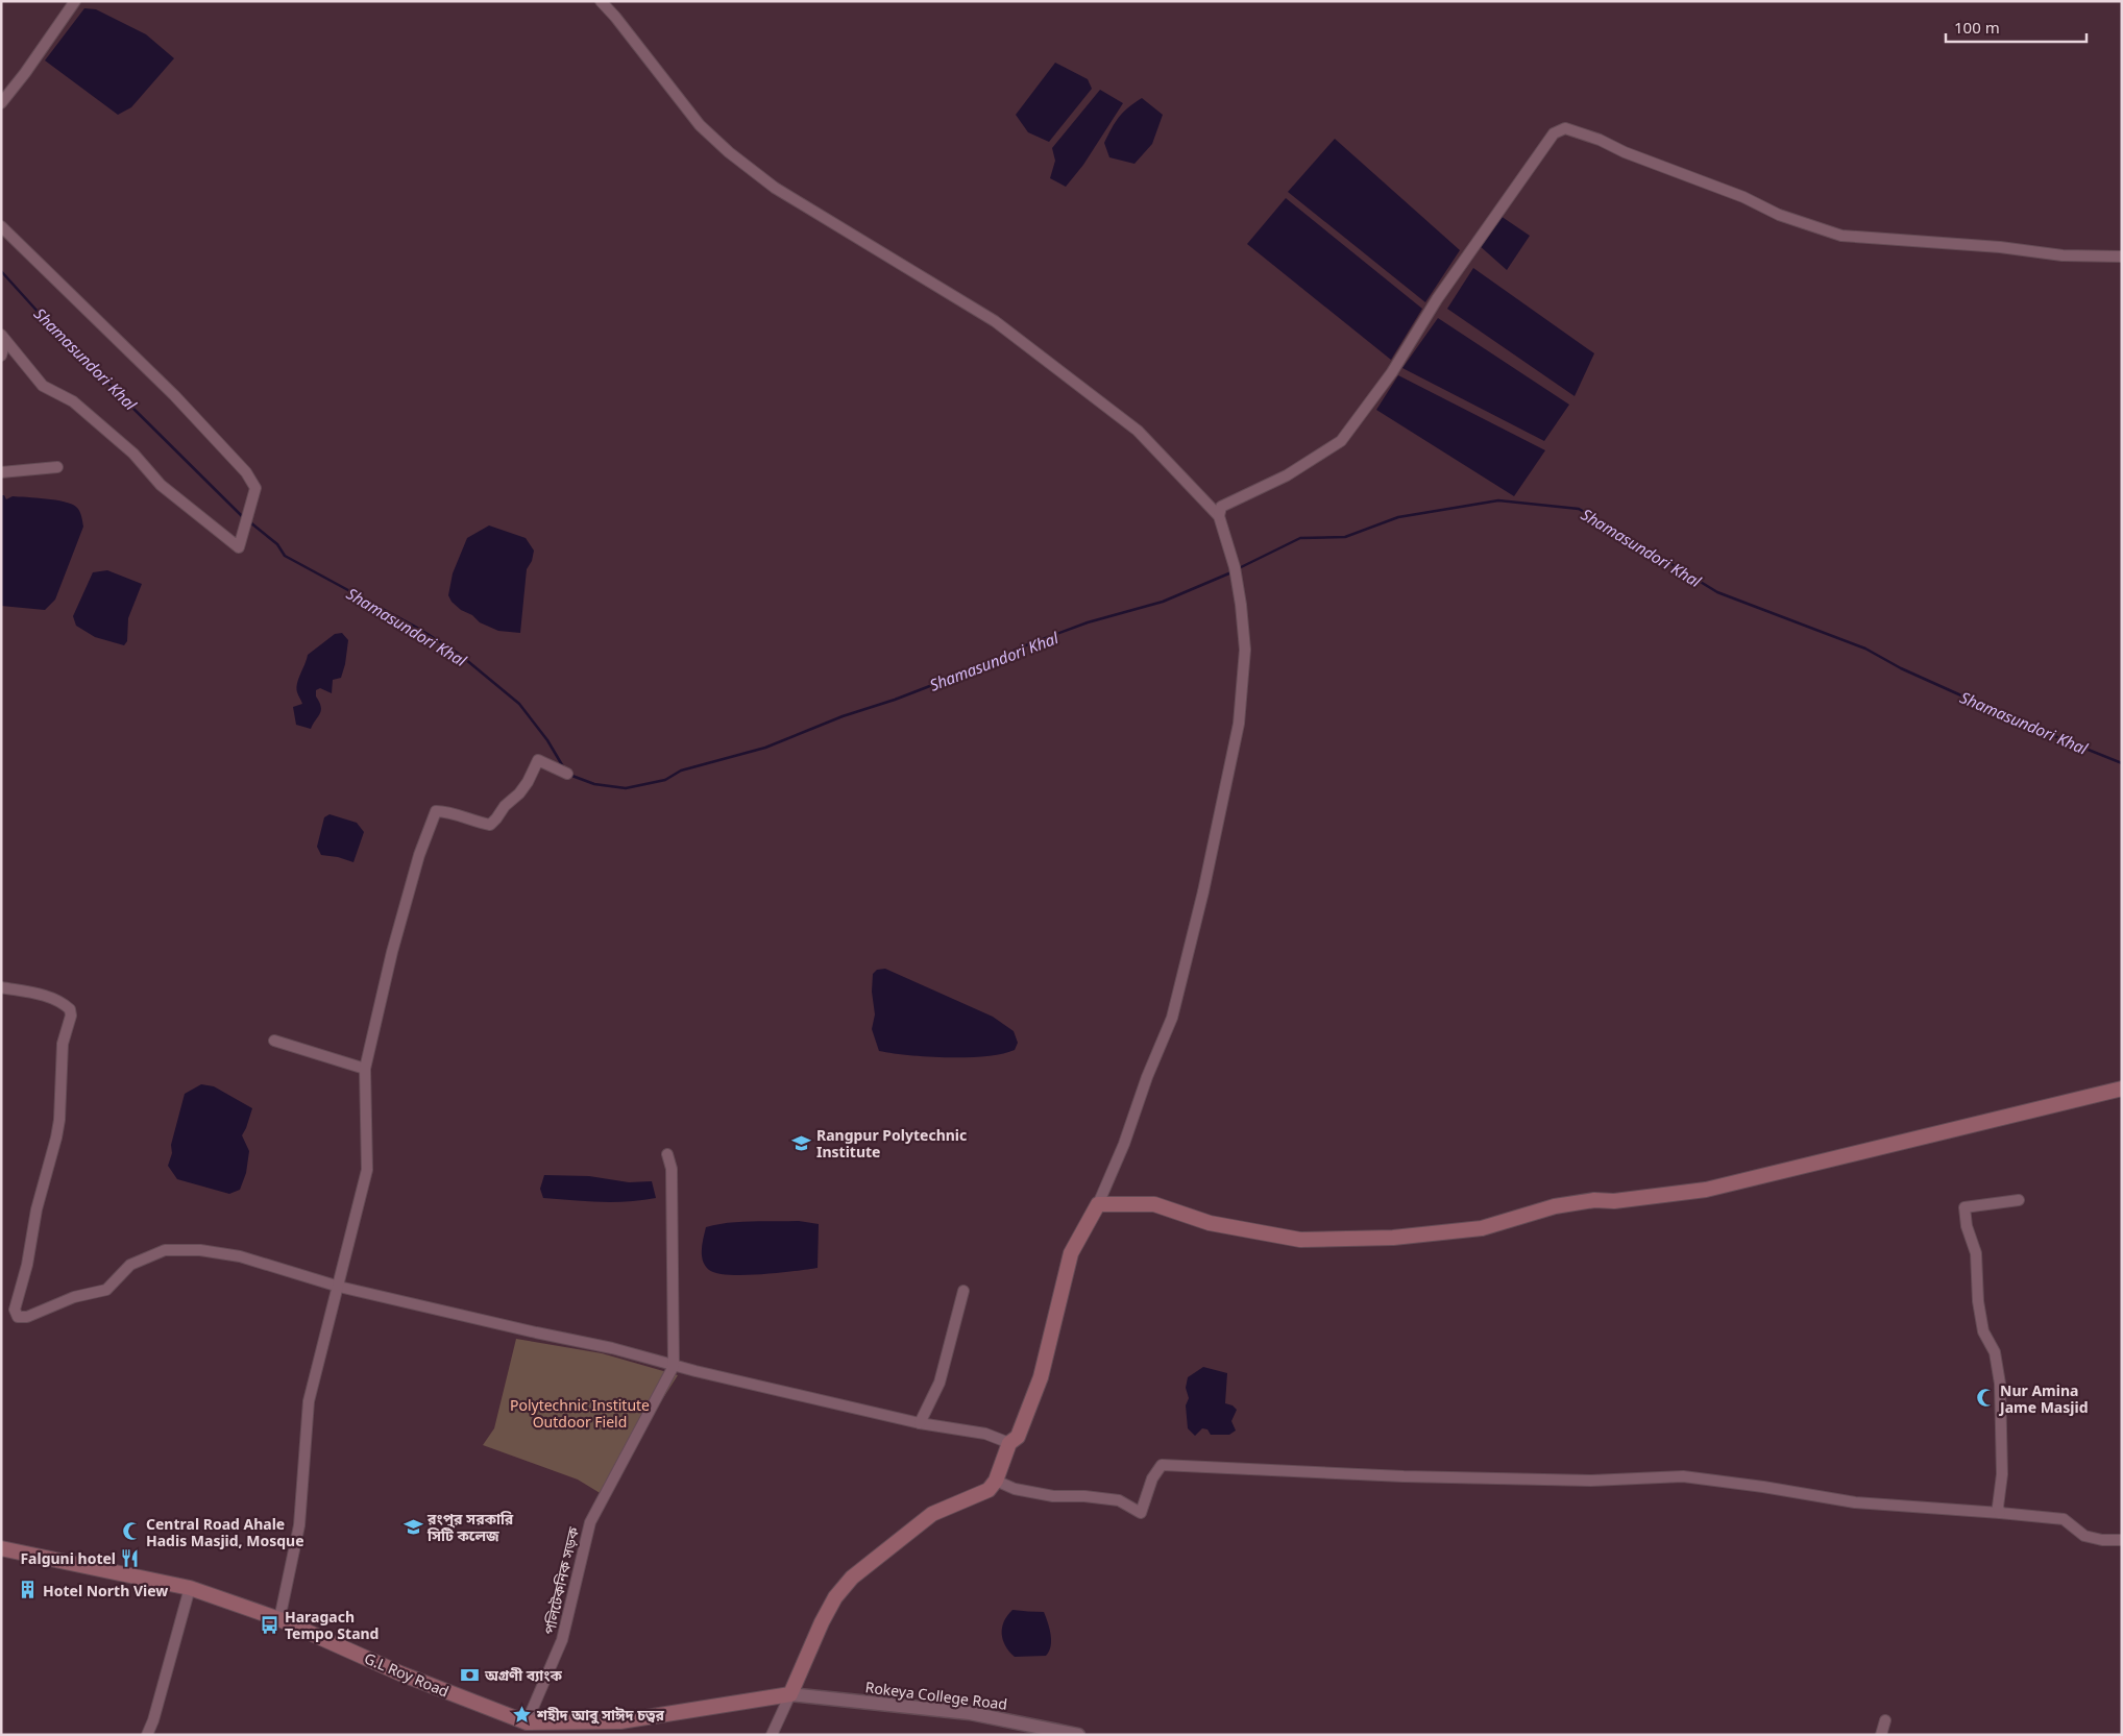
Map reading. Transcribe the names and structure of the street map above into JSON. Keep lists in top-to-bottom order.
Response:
{
  "streets": {
    "main road": ["G.L Roy Road"],
    "street": ["পলিটেকনিক সড়ক", "Rokeya College Road"]
  },
  "crossings": [
    ["পলিটেকনিক সড়ক", "G.L Roy Road"],
    ["G.L Roy Road", "Rokeya College Road"]
  ],
  "water": ["Shamasundori Khal"],
  "parks": ["Polytechnic Institute Outdoor Field"],
  "places": {
    "school or university": ["Rangpur Polytechnic Institute", "রংপুর সরকারি সিটি কলেজ"],
    "mosque": ["Nur Amina Jame Masjid", "Central Road Ahale Hadis Masjid, Mosque"],
    "restaurant": ["Falguni hotel"],
    "building": ["Hotel North View"],
    "bus stop": ["Haragach Tempo Stand"],
    "bank": ["অগ্রণী ব্যাংক"],
    "place": ["শহীদ আবু সাঈদ চত্বর"]
  },
  "scale_bar": "100 m"
}
